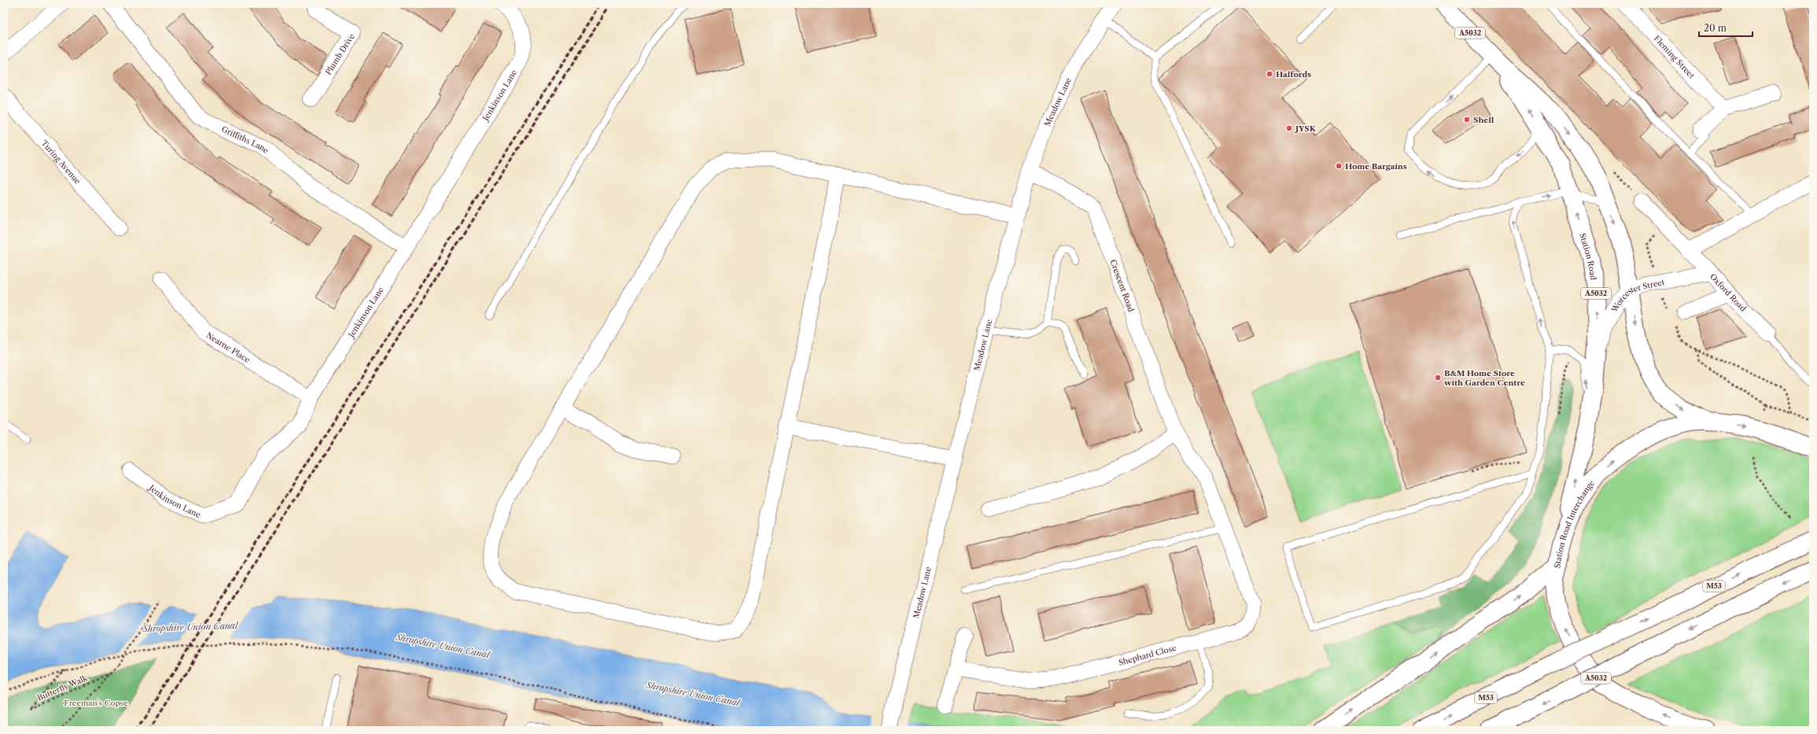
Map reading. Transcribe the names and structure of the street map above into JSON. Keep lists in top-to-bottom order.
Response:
{
  "streets": {
    "main road": [
      "A5032",
      "Station Road",
      "Station Road Interchange",
      "M53"
    ],
    "street": [
      "Plumb Drive",
      "Fleming Street",
      "Jenkinson Lane",
      "Meadow Lane",
      "Griffiths Lane",
      "Turing Avenue",
      "Crescent Road",
      "Oxford Road",
      "Worcester Street",
      "Nearne Place",
      "Shephard Close"
    ],
    "path": ["Butterfly Walk"]
  },
  "crossings": [
    ["A5032", "Station Road Interchange"],
    ["Jenkinson Lane", "Griffiths Lane"],
    ["Jenkinson Lane", "Nearne Place"],
    ["Meadow Lane", "Crescent Road"],
    ["Station Road", "Worcester Street"],
    ["Station Road", "Station Road Interchange"],
    ["Crescent Road", "Shephard Close"],
    ["Oxford Road", "Worcester Street"]
  ],
  "water": ["Shropshire Union Canal"],
  "parks": ["Freeman's Copse"],
  "places": [
    "Halfords",
    "Shell",
    "JYSK",
    "Home Bargains",
    "B&M Home Store with Garden Centre"
  ],
  "scale_bar": "20 m"
}
